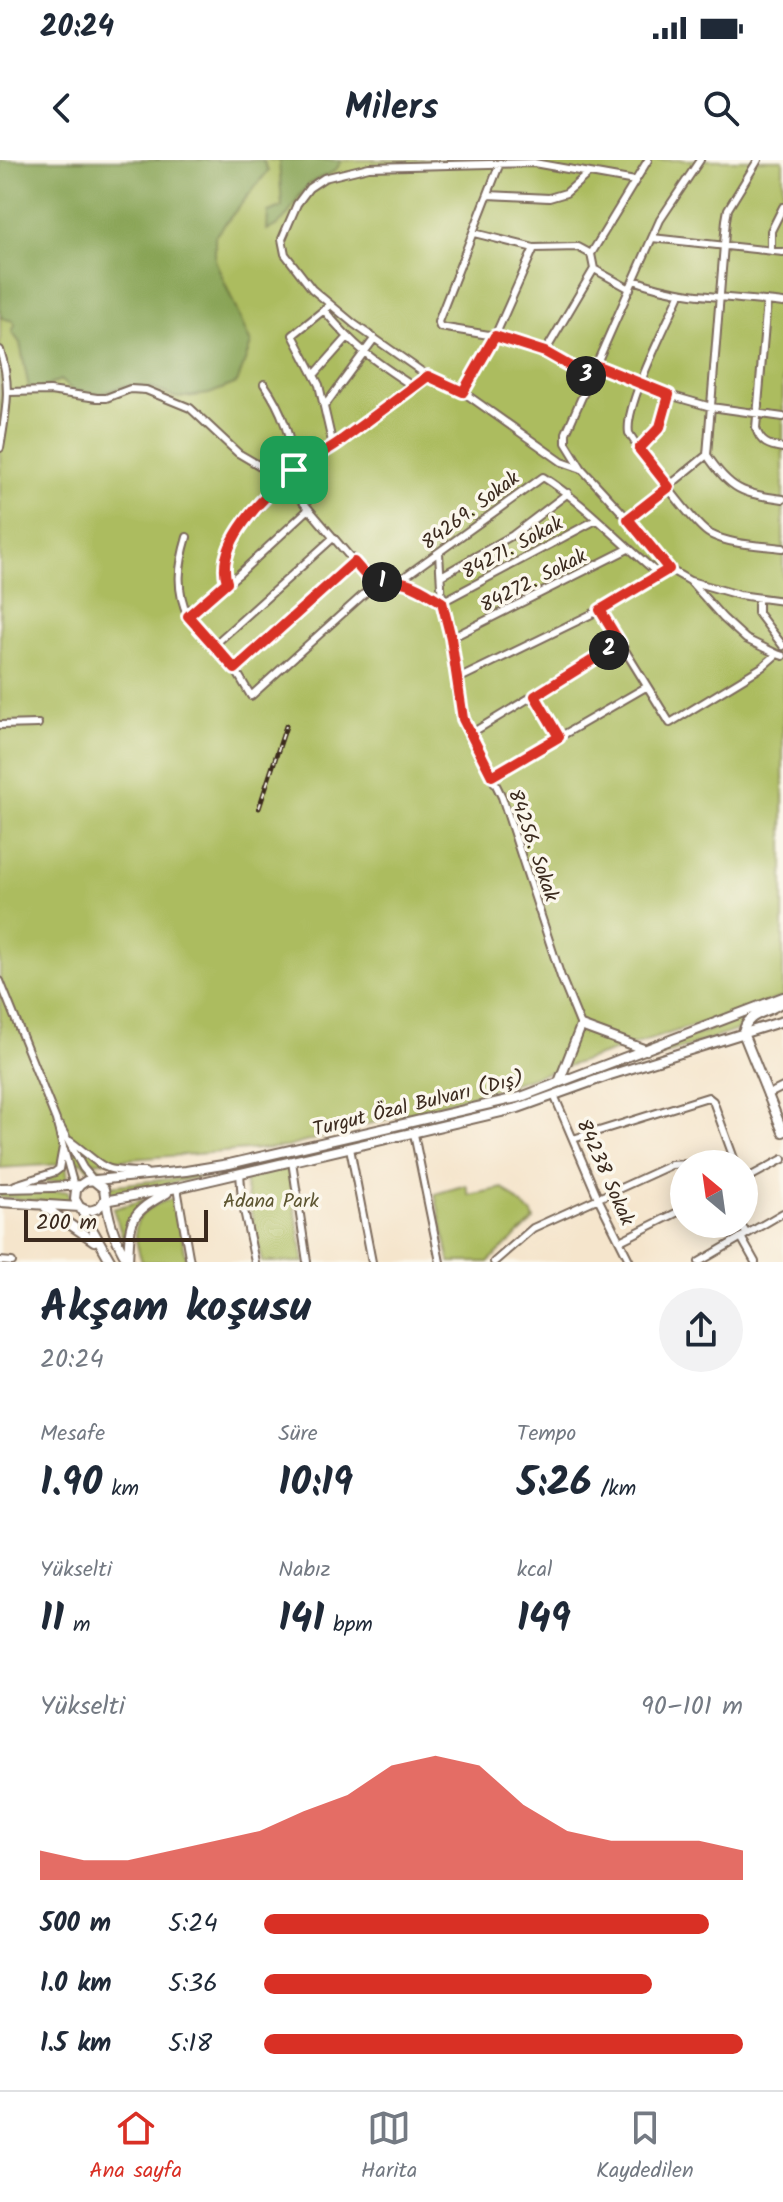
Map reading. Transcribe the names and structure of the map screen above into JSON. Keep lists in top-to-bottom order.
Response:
{
  "streets": {
    "main road": ["Turgut Özal Bulvarı (Dış)"],
    "street": [
      "84269. Sokak",
      "84271. Sokak",
      "84272. Sokak",
      "84256. Sokak",
      "84238 Sokak"
    ]
  },
  "crossings": [
    ["84269. Sokak", "84271. Sokak"],
    ["84269. Sokak", "84272. Sokak"],
    ["84269. Sokak", "84256. Sokak"],
    ["84271. Sokak", "84256. Sokak"],
    ["84272. Sokak", "84256. Sokak"],
    ["Turgut Özal Bulvarı (Dış)", "84238 Sokak"]
  ],
  "parks": ["Adana Park"],
  "scale_bar": "200 m",
  "north": "top left",
  "page": {
    "status": "20:24",
    "header": "Milers",
    "pins": ["3", "1", "2"],
    "scale": "200 m",
    "heading": ["Akşam koşusu", "20:24"],
    "stats": [
      ["Mesafe", "1.90 km"],
      ["Süre", "10:19"],
      ["Tempo", "5:26 /km"],
      ["Yükselti", "11 m"],
      ["Nabız", "141 bpm"],
      ["kcal", "149"]
    ],
    "chart": ["Yükselti", "90–101 m"],
    "list": [
      {
        "name": "500 m",
        "note": "5:24"
      },
      {
        "name": "1.0 km",
        "note": "5:36"
      },
      {
        "name": "1.5 km",
        "note": "5:18"
      }
    ],
    "tabs": ["Ana sayfa", "Harita", "Kaydedilen"]
  }
}
